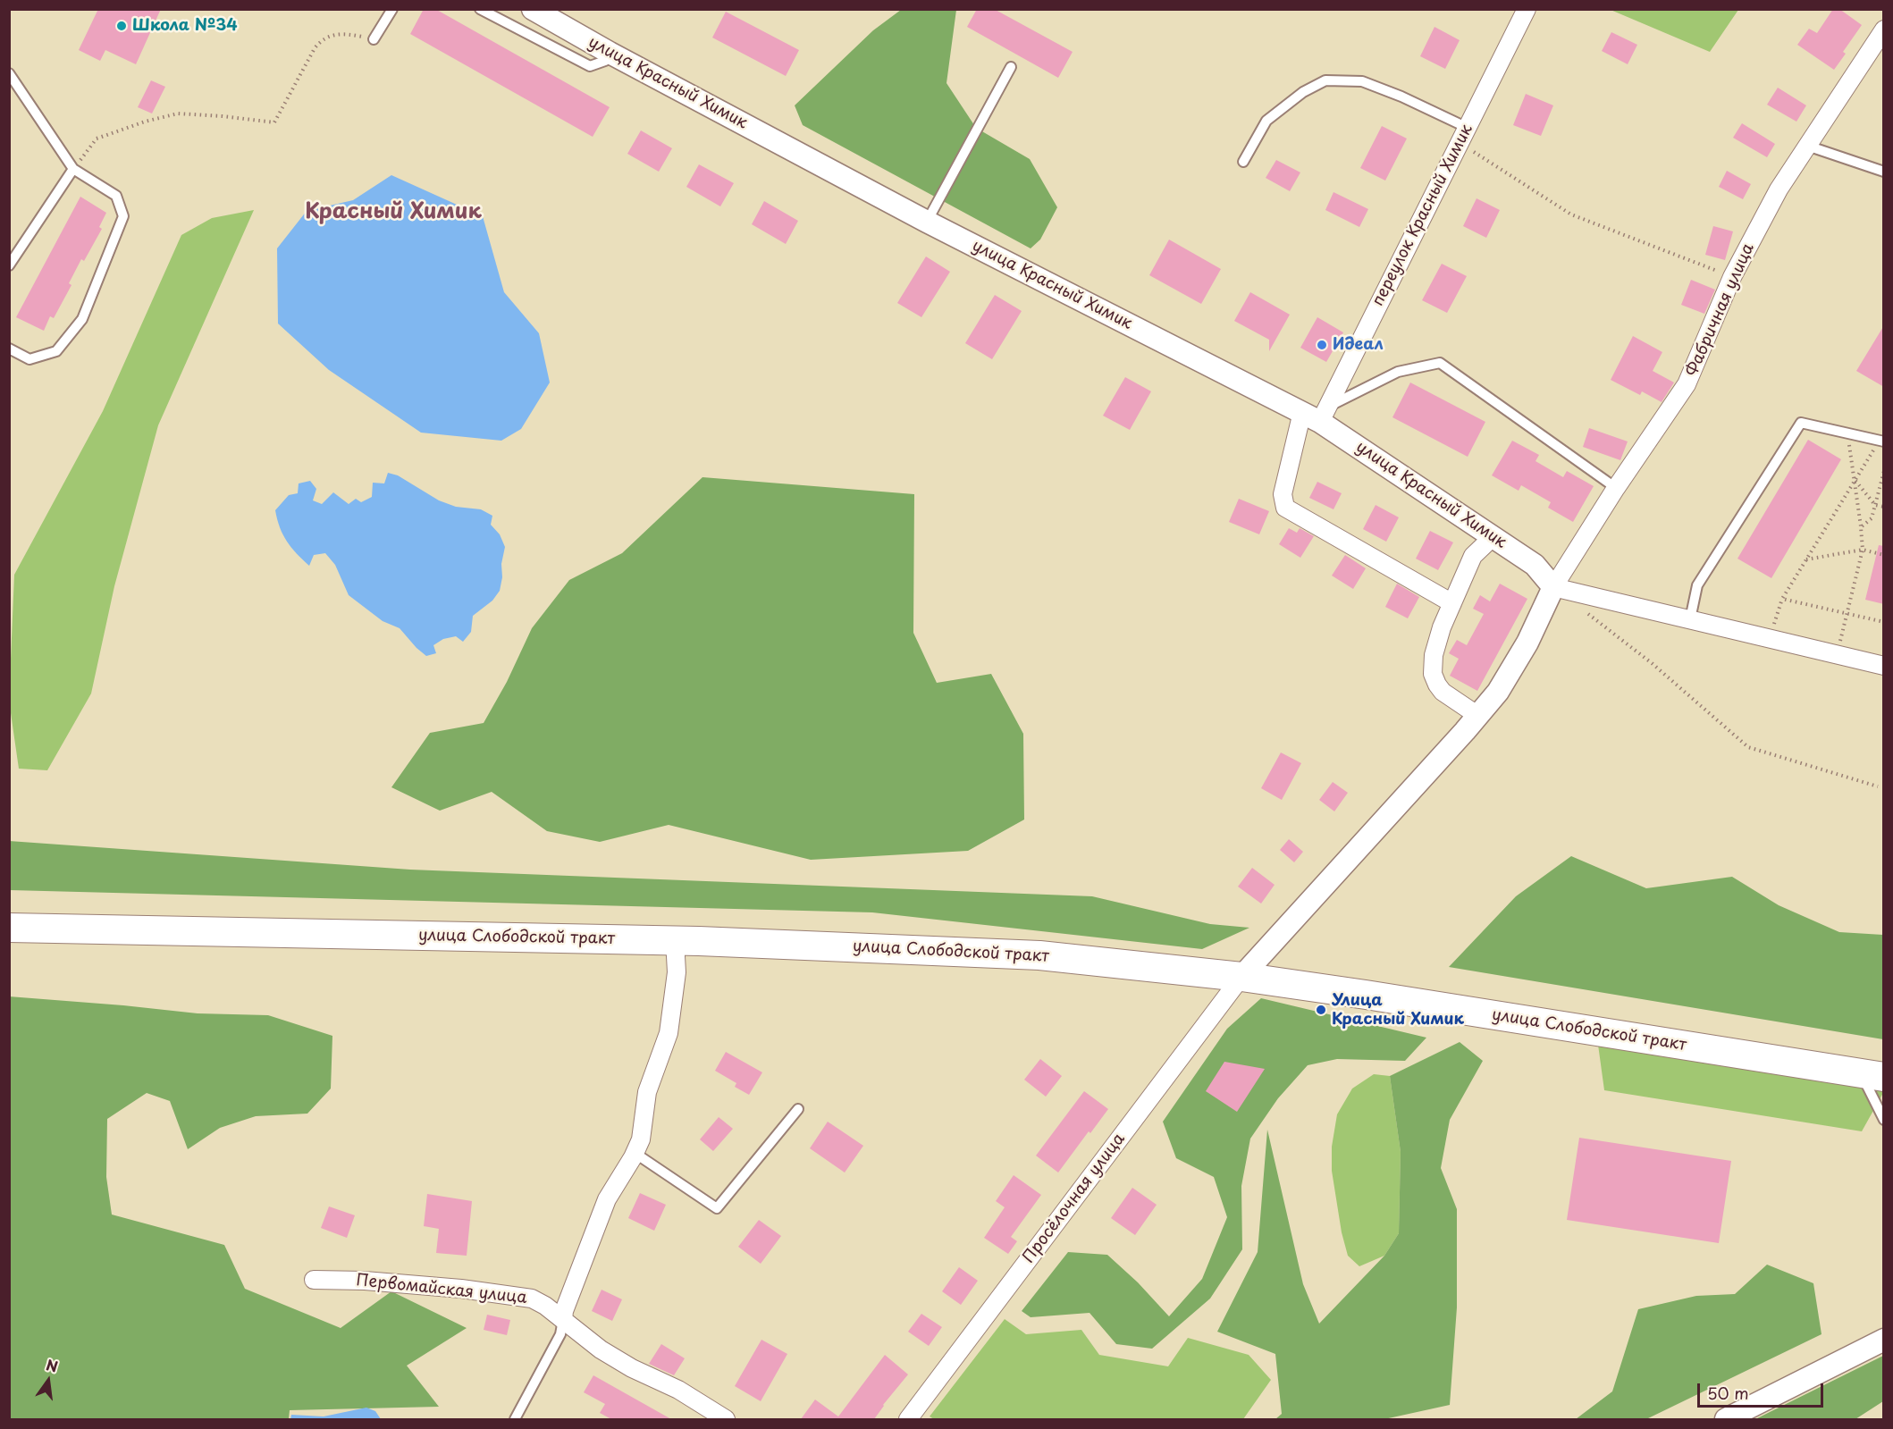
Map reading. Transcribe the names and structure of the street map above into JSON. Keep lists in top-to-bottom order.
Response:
{
  "streets": {
    "main road": ["улица Слободской тракт"],
    "street": [
      "улица Красный Химик",
      "переулок Красный Химик",
      "Фабричная улица",
      "Просёлочная улица",
      "Первомайская улица"
    ]
  },
  "crossings": [
    ["улица Красный Химик", "переулок Красный Химик"],
    ["улица Красный Химик", "Фабричная улица"],
    ["улица Слободской тракт", "Просёлочная улица"]
  ],
  "districts": ["Красный Химик"],
  "places": ["Школа №34", "Идеал", "Улица Красный Химик"],
  "scale_bar": "50 m",
  "north": "top"
}
